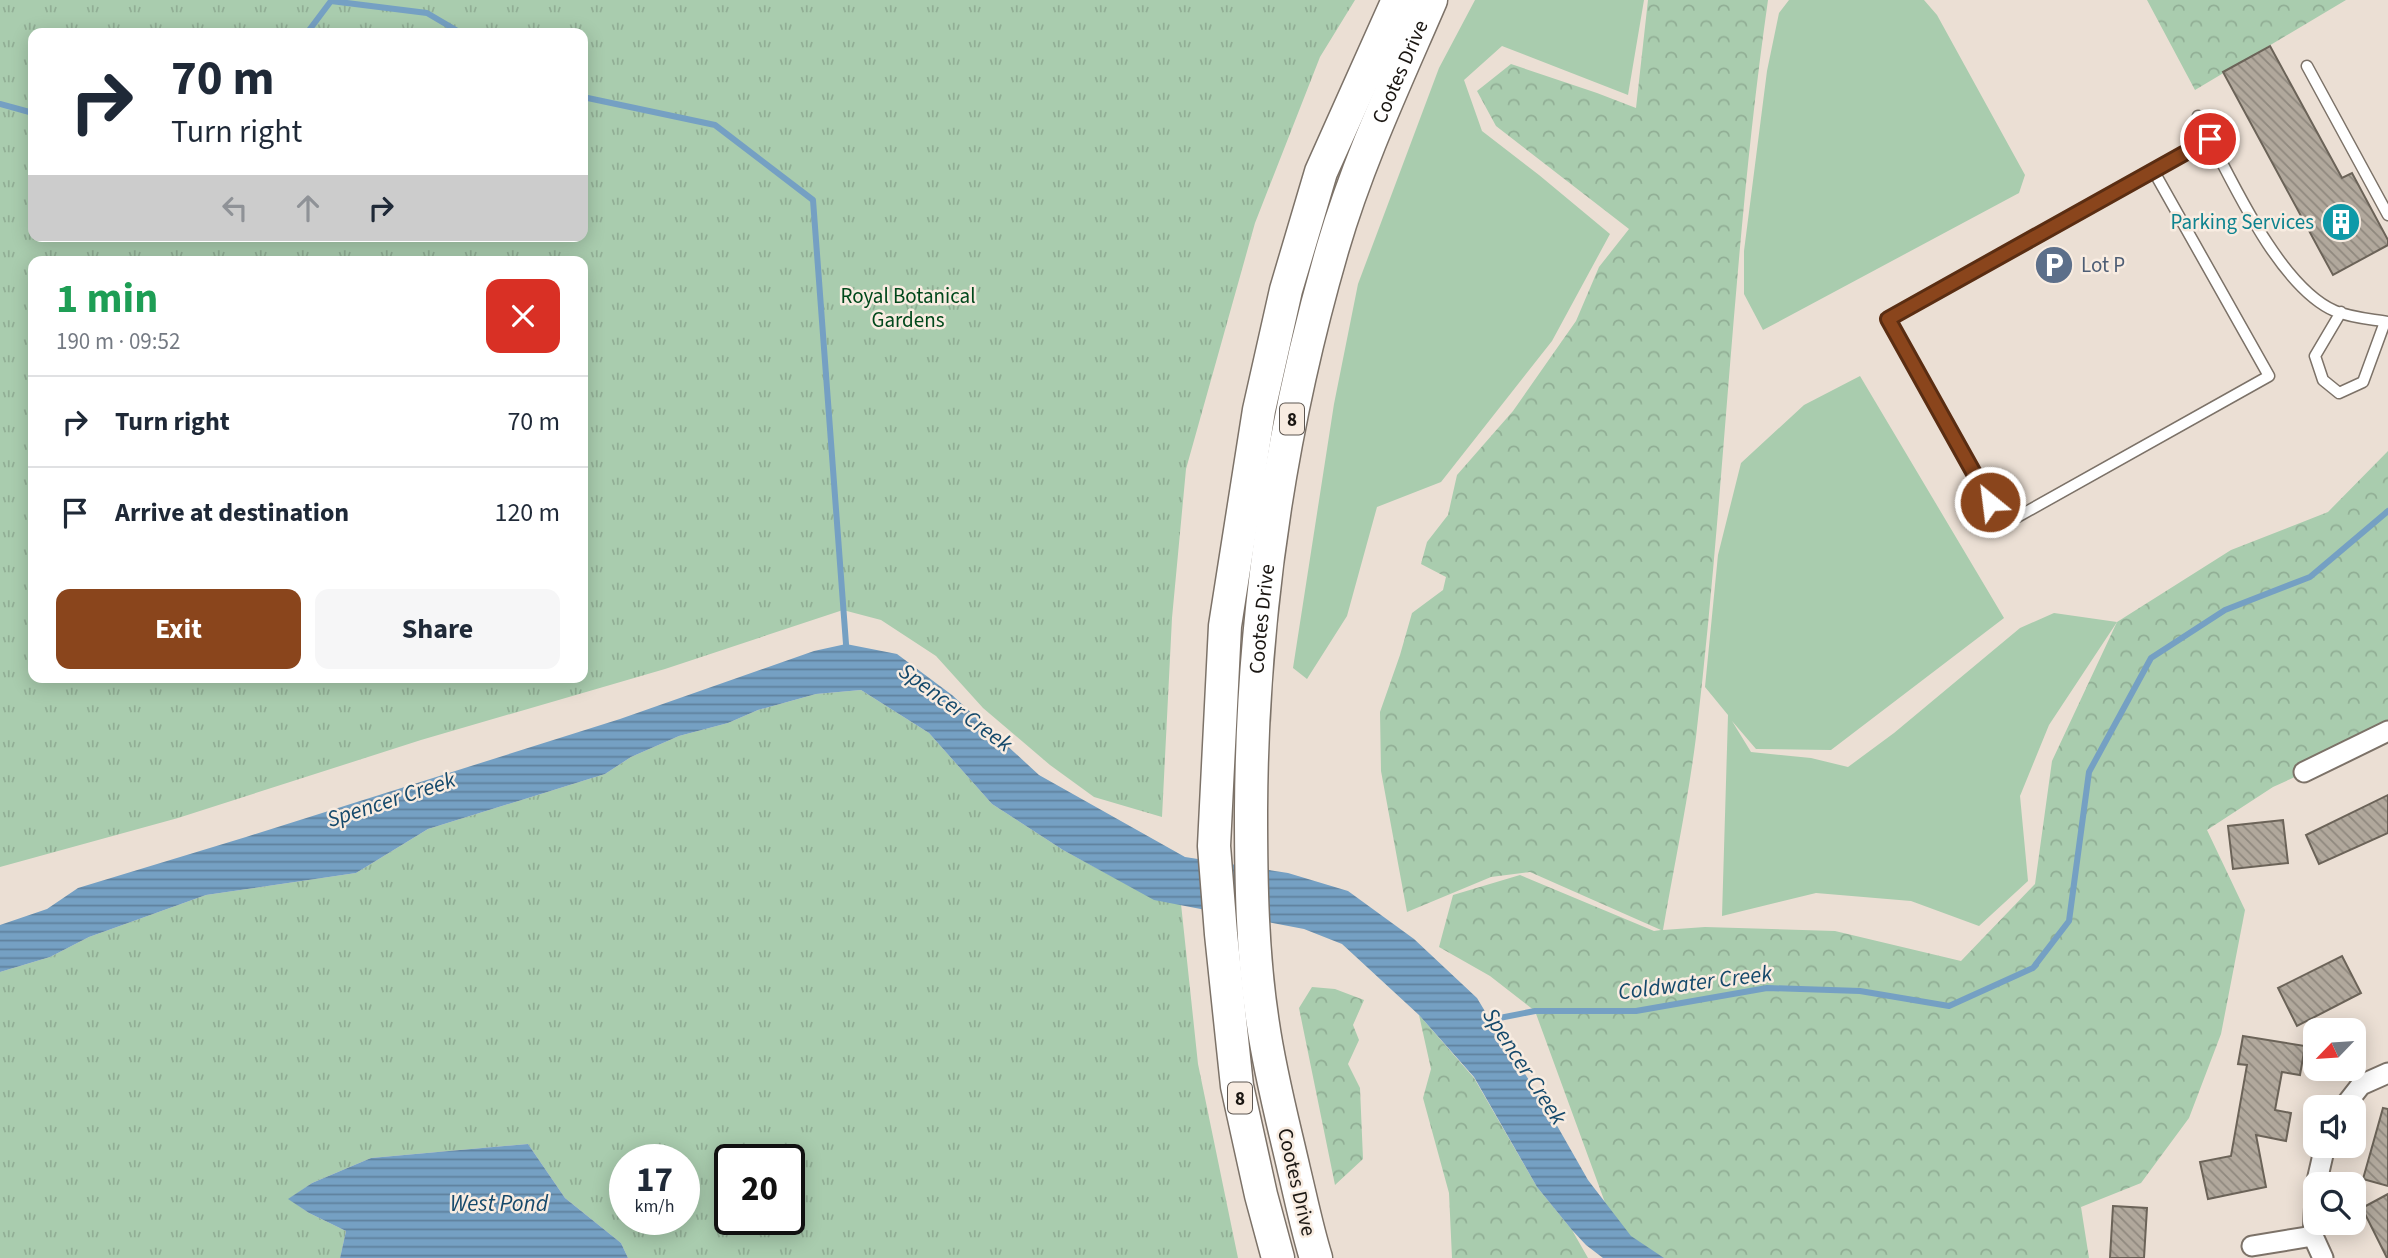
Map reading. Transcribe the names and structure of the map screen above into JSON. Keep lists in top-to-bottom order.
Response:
{
  "streets": {
    "main road": ["Cootes Drive", "8"]
  },
  "water": ["Spencer Creek", "Coldwater Creek", "West Pond"],
  "parks": ["Royal Botanical Gardens"],
  "places": {
    "building": ["Parking Services"],
    "parking": ["Lot P"]
  },
  "north": "bottom left",
  "page": {
    "turn": ["70 m", "Turn right"],
    "heading": ["1 min", "190 m · 09:52"],
    "list": [
      {
        "name": "Turn right",
        "value": "70 m"
      },
      {
        "name": "Arrive at destination",
        "value": "120 m"
      }
    ],
    "buttons": ["Exit", "Share"],
    "speed": "17 km/h",
    "limit": "20"
  }
}
